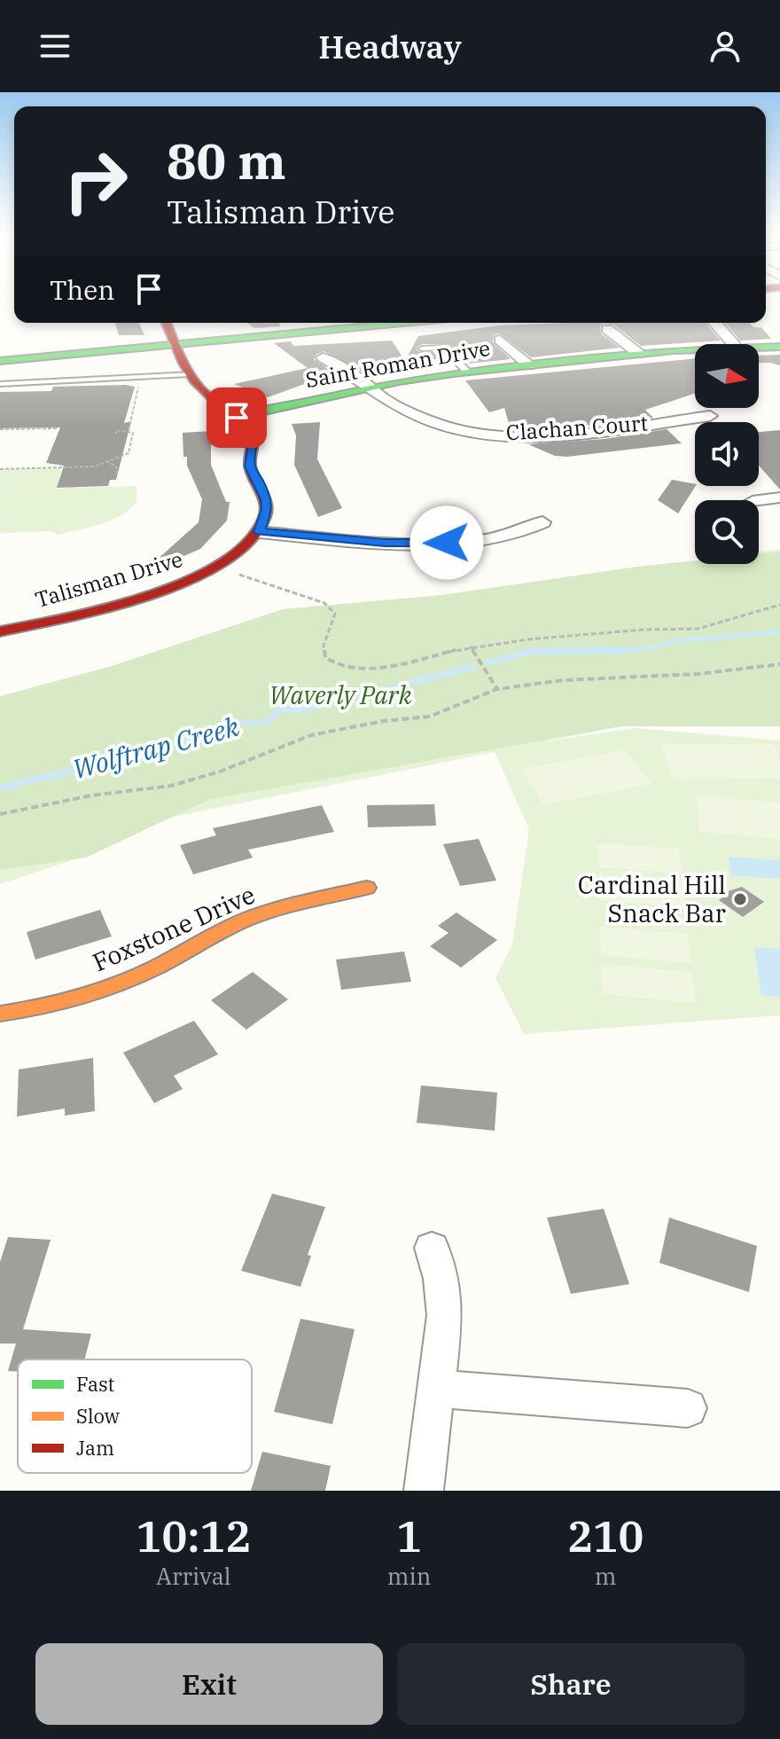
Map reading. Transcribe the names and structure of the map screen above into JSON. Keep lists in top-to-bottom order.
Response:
{
  "streets": {
    "street": [
      "Saint Roman Drive",
      "Clachan Court",
      "Talisman Drive",
      "Foxstone Drive"
    ]
  },
  "crossings": [
    ["Saint Roman Drive", "Clachan Court"]
  ],
  "water": ["Wolftrap Creek"],
  "parks": ["Waverly Park"],
  "places": ["Cardinal Hill Snack Bar"],
  "legend": ["Fast", "Slow", "Jam"],
  "north": "right",
  "page": {
    "header": "Headway",
    "turn": ["80 m", "Talisman Drive"],
    "then": "Then",
    "eta": [
      "10:12",
      "Arrival",
      "1",
      "min",
      "210",
      "m"
    ],
    "buttons": ["Exit", "Share"]
  }
}
